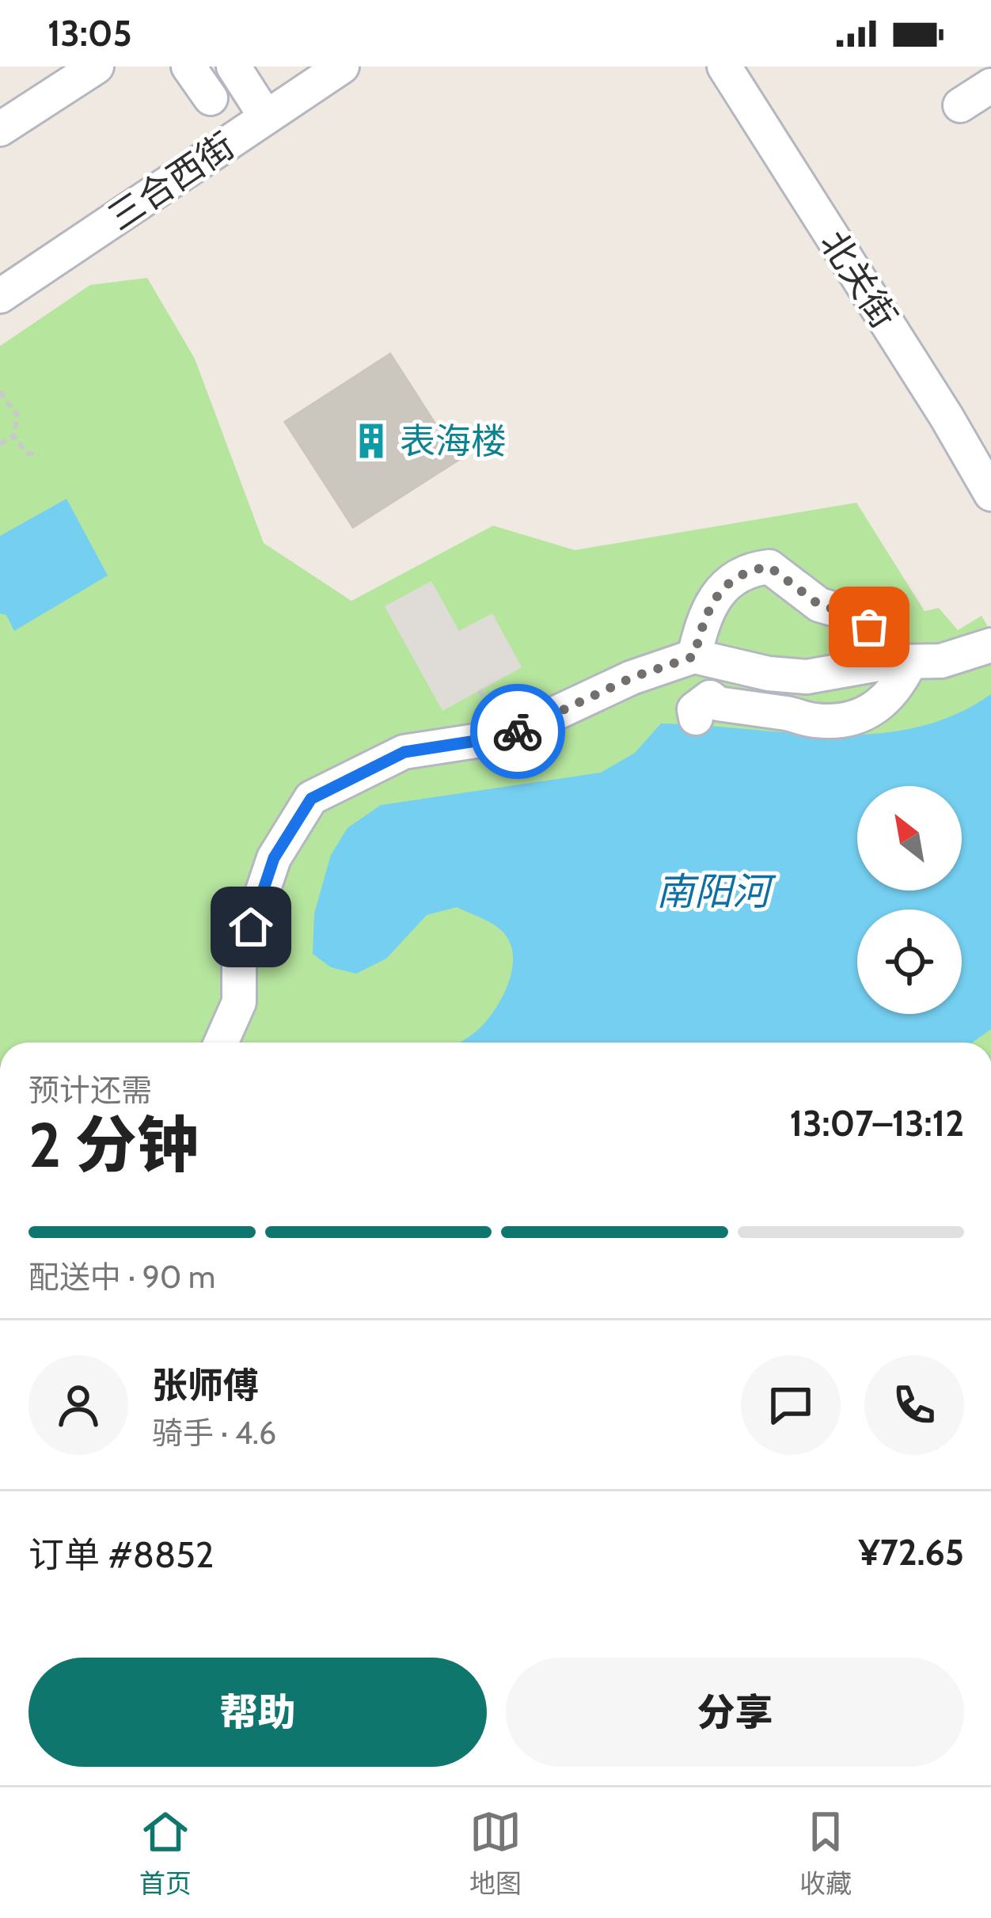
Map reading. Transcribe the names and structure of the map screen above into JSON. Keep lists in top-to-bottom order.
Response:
{
  "streets": {
    "street": ["三合西街", "北关街"]
  },
  "water": ["南阳河"],
  "places": {
    "building": ["表海楼"]
  },
  "north": "top left",
  "page": {
    "status": "13:05",
    "heading": ["2 分钟", "预计还需", "13:07–13:12"],
    "panel": [
      "张师傅",
      "骑手 · 4.6",
      "订单 #8852",
      "¥72.65"
    ],
    "bar": "配送中 · 90 m",
    "buttons": ["帮助", "分享"],
    "tabs": ["首页", "地图", "收藏"]
  }
}
